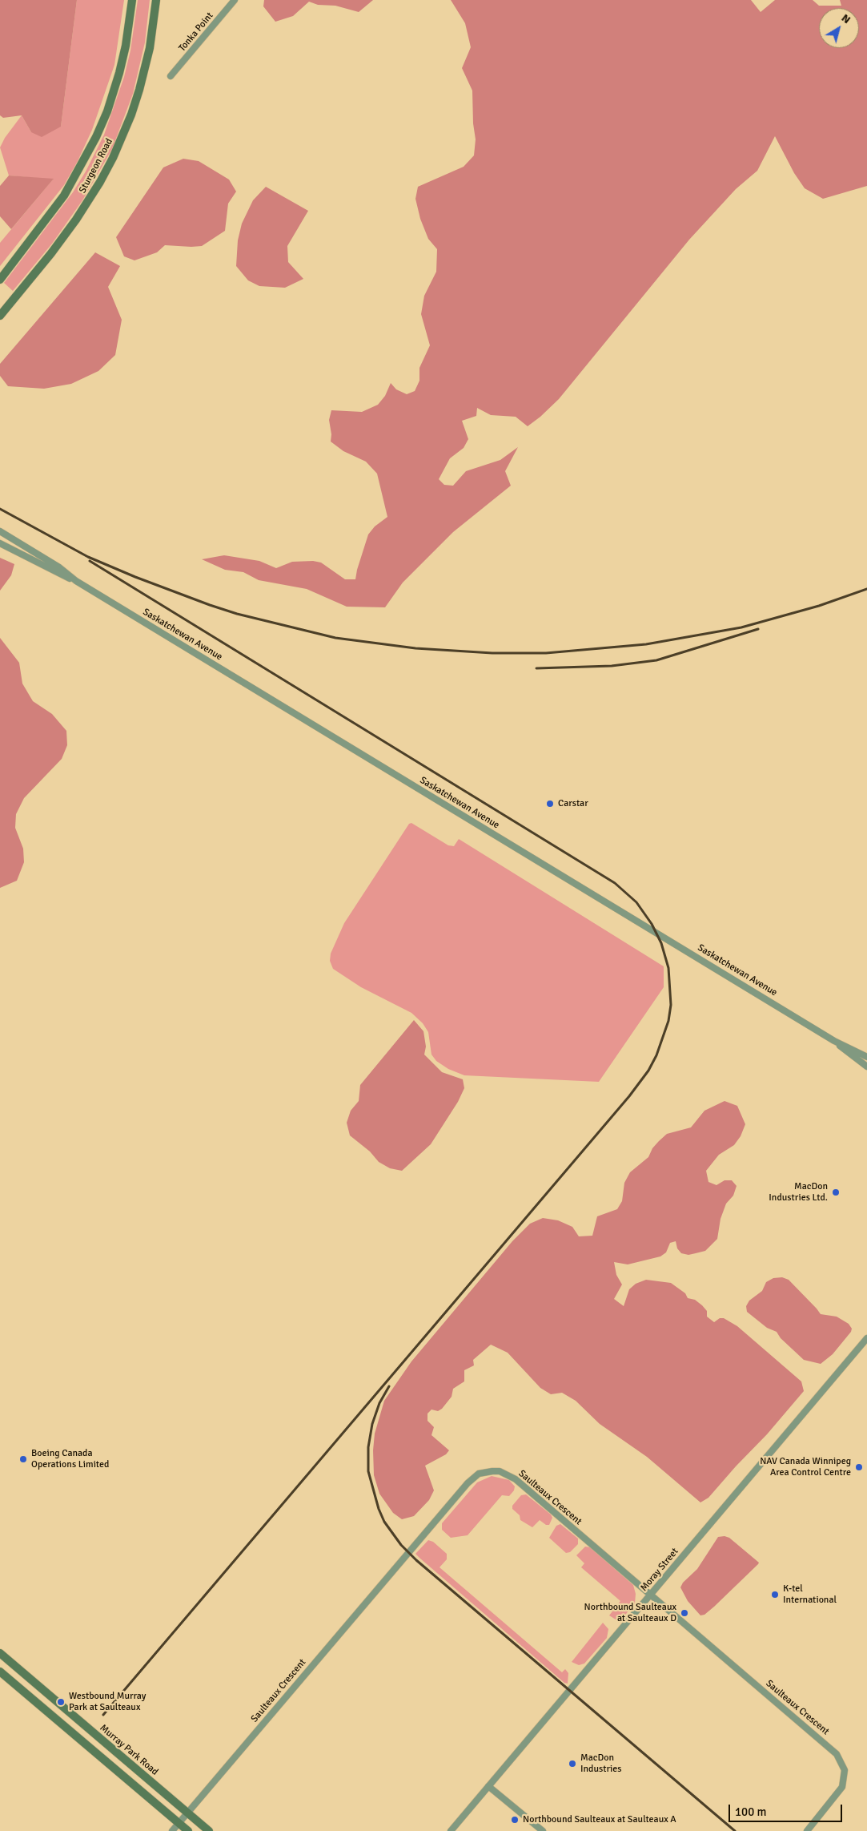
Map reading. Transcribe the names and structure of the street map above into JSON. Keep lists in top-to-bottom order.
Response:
{
  "streets": {
    "main road": ["Sturgeon Road", "Murray Park Road"],
    "street": [
      "Tonka Point",
      "Saskatchewan Avenue",
      "Saulteaux Crescent",
      "Moray Street"
    ]
  },
  "crossings": [
    ["Saulteaux Crescent", "Moray Street"],
    ["Saulteaux Crescent", "Murray Park Road"]
  ],
  "places": [
    "Carstar",
    "MacDon Industries Ltd.",
    "Boeing Canada Operations Limited",
    "NAV Canada Winnipeg Area Control Centre",
    "K-tel International",
    "Northbound Saulteaux at Saulteaux D",
    "Westbound Murray Park at Saulteaux",
    "MacDon Industries",
    "Northbound Saulteaux at Saulteaux A"
  ],
  "scale_bar": "100 m",
  "north": "top right"
}
